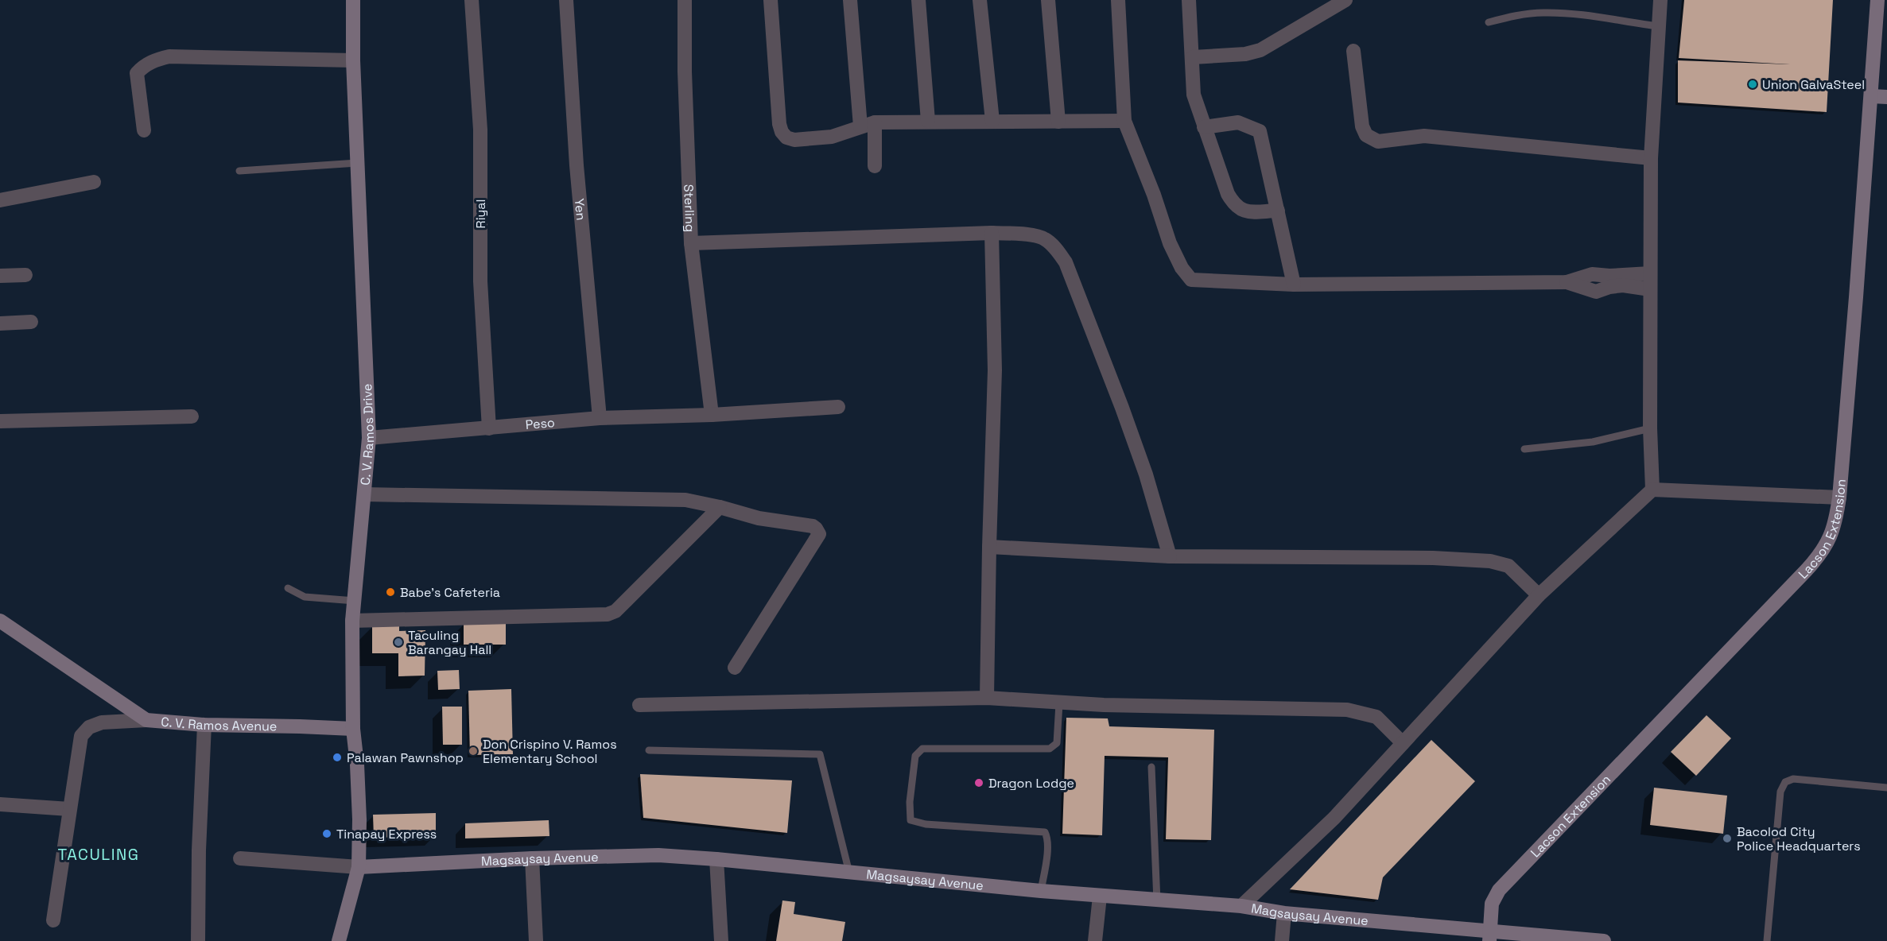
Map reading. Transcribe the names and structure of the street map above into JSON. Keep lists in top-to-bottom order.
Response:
{
  "streets": {
    "street": [
      "Sterling",
      "Yen",
      "Riyal",
      "Peso",
      "C. V. Ramos Drive",
      "Lacson Extension",
      "C. V. Ramos Avenue",
      "Magsaysay Avenue"
    ]
  },
  "crossings": [
    ["Sterling", "Peso"],
    ["Yen", "Peso"],
    ["Riyal", "Peso"],
    ["Peso", "C. V. Ramos Drive"],
    ["C. V. Ramos Drive", "C. V. Ramos Avenue"],
    ["C. V. Ramos Drive", "Magsaysay Avenue"],
    ["Lacson Extension", "Magsaysay Avenue"]
  ],
  "districts": ["TACULING"],
  "places": [
    "Union GalvaSteel",
    "Babe’s Cafeteria",
    "Taculing Barangay Hall",
    "Don Crispino V. Ramos Elementary School",
    "Palawan Pawnshop",
    "Dragon Lodge",
    "Tinapay Express",
    "Bacolod City Police Headquarters"
  ]
}
